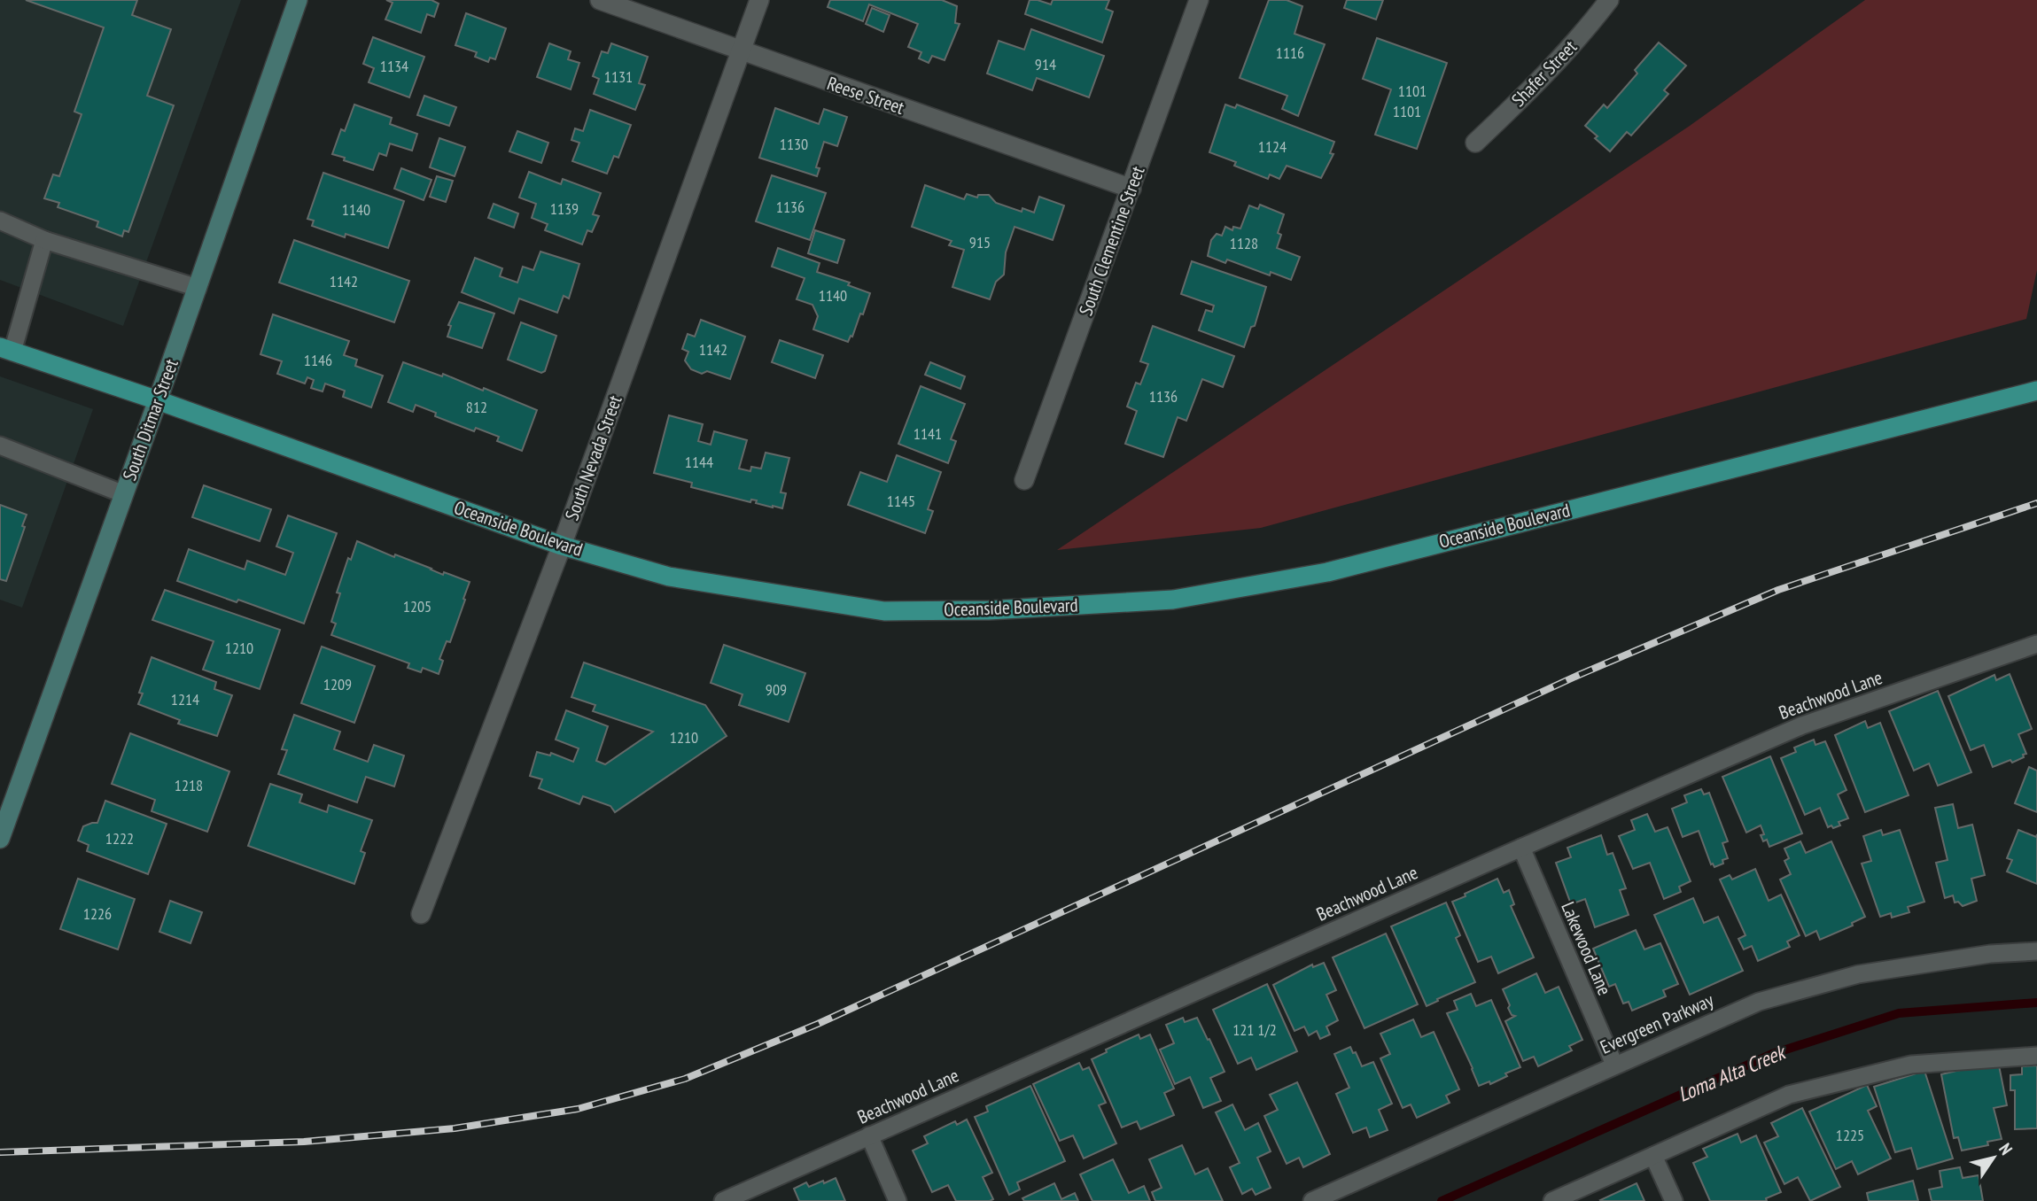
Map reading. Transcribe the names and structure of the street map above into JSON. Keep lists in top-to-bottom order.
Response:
{
  "streets": {
    "main road": ["Oceanside Boulevard"],
    "street": [
      "Shafer Street",
      "Reese Street",
      "South Clementine Street",
      "South Ditmar Street",
      "South Nevada Street"
    ],
    "lane": ["Beachwood Lane", "Lakewood Lane", "Evergreen Parkway"]
  },
  "crossings": [
    ["Reese Street", "South Clementine Street"],
    ["Reese Street", "South Nevada Street"],
    ["South Ditmar Street", "Oceanside Boulevard"],
    ["South Nevada Street", "Oceanside Boulevard"],
    ["Beachwood Lane", "Lakewood Lane"],
    ["Lakewood Lane", "Evergreen Parkway"]
  ],
  "water": ["Loma Alta Creek"],
  "house_numbers": [
    "1116",
    "914",
    "1134",
    "1131",
    "1101",
    "1101",
    "1130",
    "1124",
    "1136",
    "1139",
    "1140",
    "915",
    "1128",
    "1142",
    "1140",
    "1142",
    "1146",
    "1136",
    "812",
    "1141",
    "1144",
    "1145",
    "1205",
    "1210",
    "1209",
    "909",
    "1214",
    "1210",
    "1218",
    "1222",
    "1226",
    "121 1/2",
    "1225"
  ],
  "north": "top right"
}
